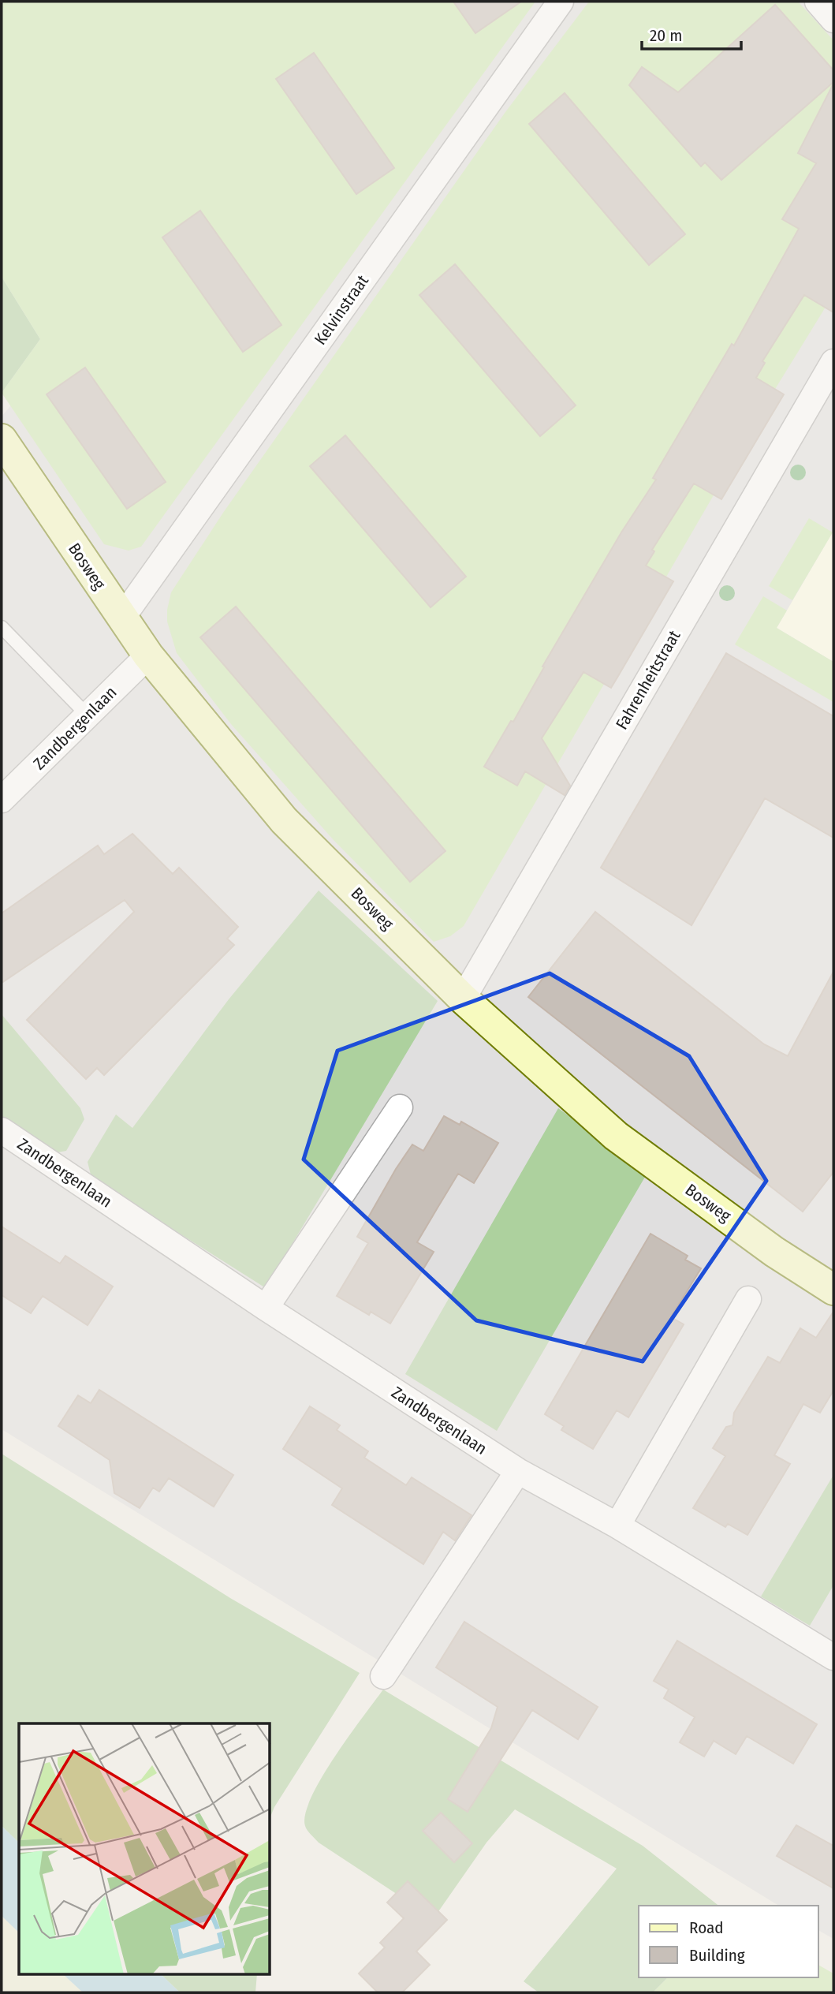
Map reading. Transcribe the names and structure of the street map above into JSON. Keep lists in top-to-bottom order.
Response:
{
  "streets": {
    "street": [
      "Kelvinstraat",
      "Bosweg",
      "Fahrenheitstraat",
      "Zandbergenlaan"
    ]
  },
  "crossings": [
    ["Kelvinstraat", "Bosweg"],
    ["Bosweg", "Fahrenheitstraat"],
    ["Bosweg", "Zandbergenlaan"]
  ],
  "legend": ["Road", "Building"],
  "scale_bar": "20 m"
}
